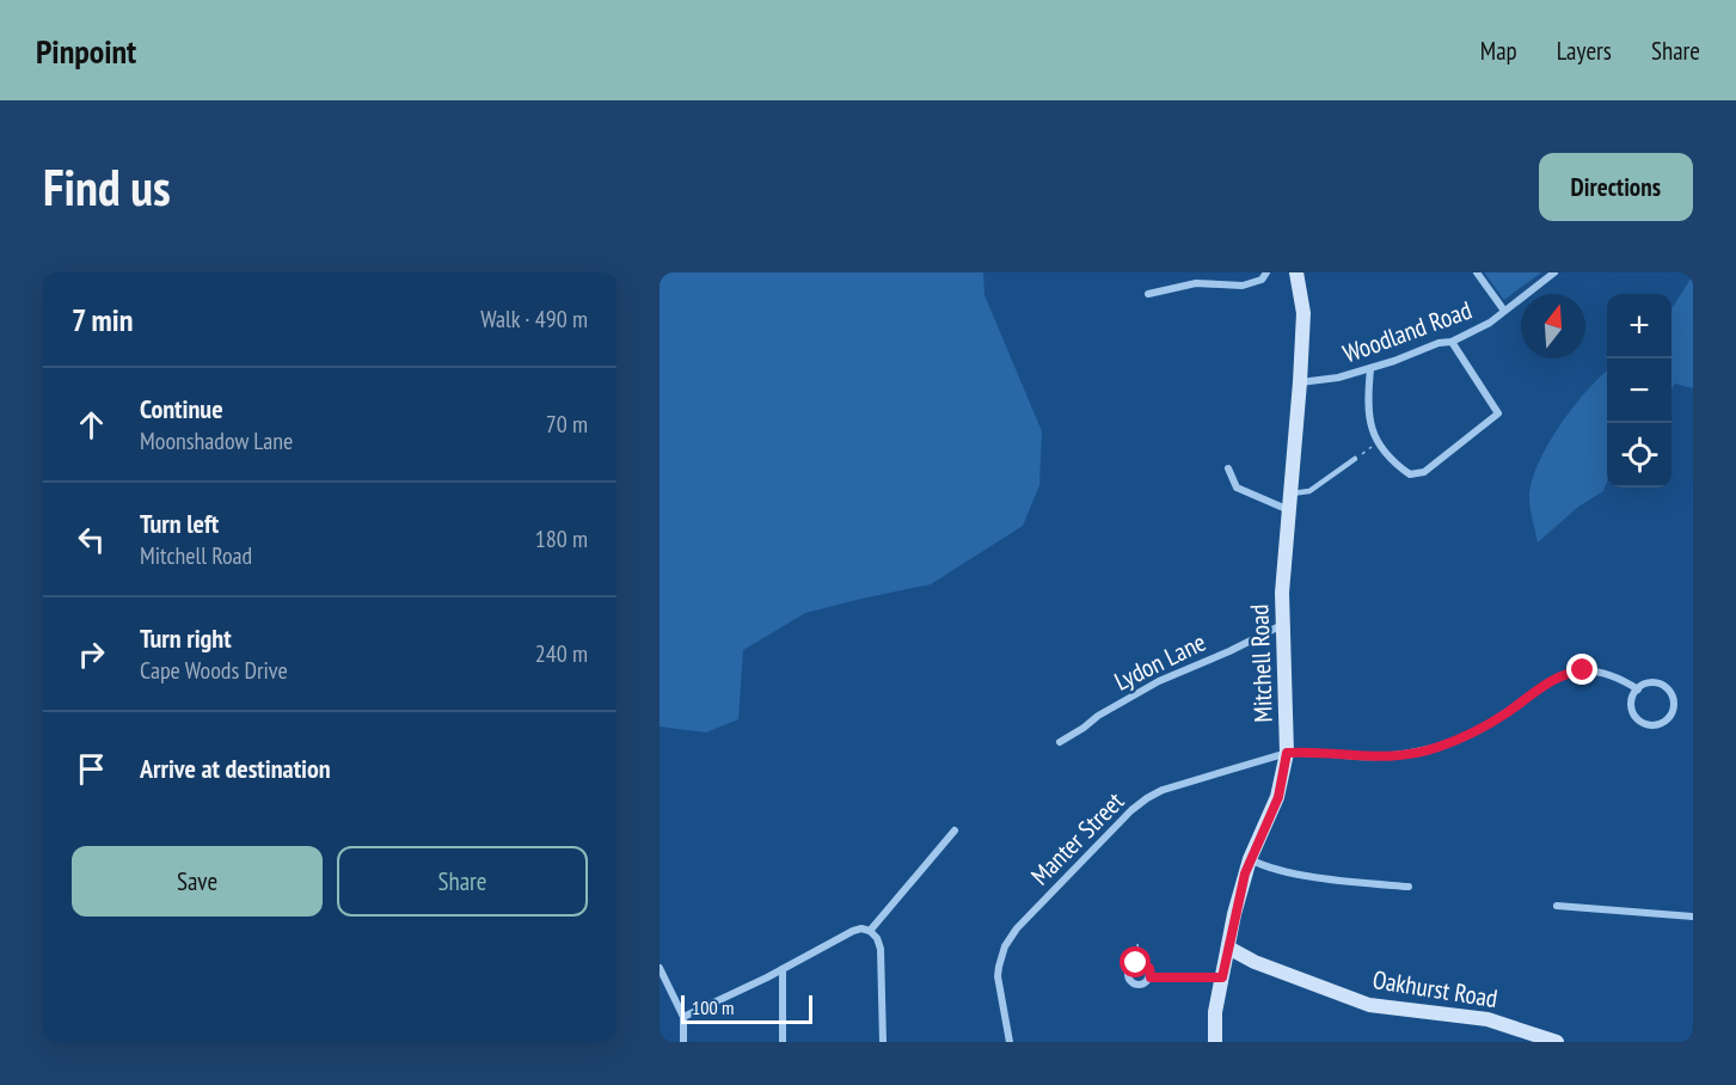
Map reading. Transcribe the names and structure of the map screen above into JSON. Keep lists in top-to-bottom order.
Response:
{
  "streets": {
    "street": [
      "Woodland Road",
      "Lydon Lane",
      "Mitchell Road",
      "Manter Street",
      "Oakhurst Road"
    ]
  },
  "crossings": [
    ["Woodland Road", "Mitchell Road"],
    ["Lydon Lane", "Mitchell Road"],
    ["Mitchell Road", "Manter Street"],
    ["Mitchell Road", "Oakhurst Road"]
  ],
  "scale_bar": "100 m",
  "north": "top",
  "page": {
    "header": "Pinpoint",
    "nav": ["Map", "Layers", "Share"],
    "buttons": [
      "Directions",
      ["Save", "Share"]
    ],
    "title": "Find us",
    "heading": ["7 min", "Walk · 490 m"],
    "map_buttons": ["+", "−"],
    "list": [
      ["Continue", "Moonshadow Lane", "70 m"],
      ["Turn left", "Mitchell Road", "180 m"],
      ["Turn right", "Cape Woods Drive", "240 m"],
      "Arrive at destination"
    ],
    "scale": "100 m"
  }
}
